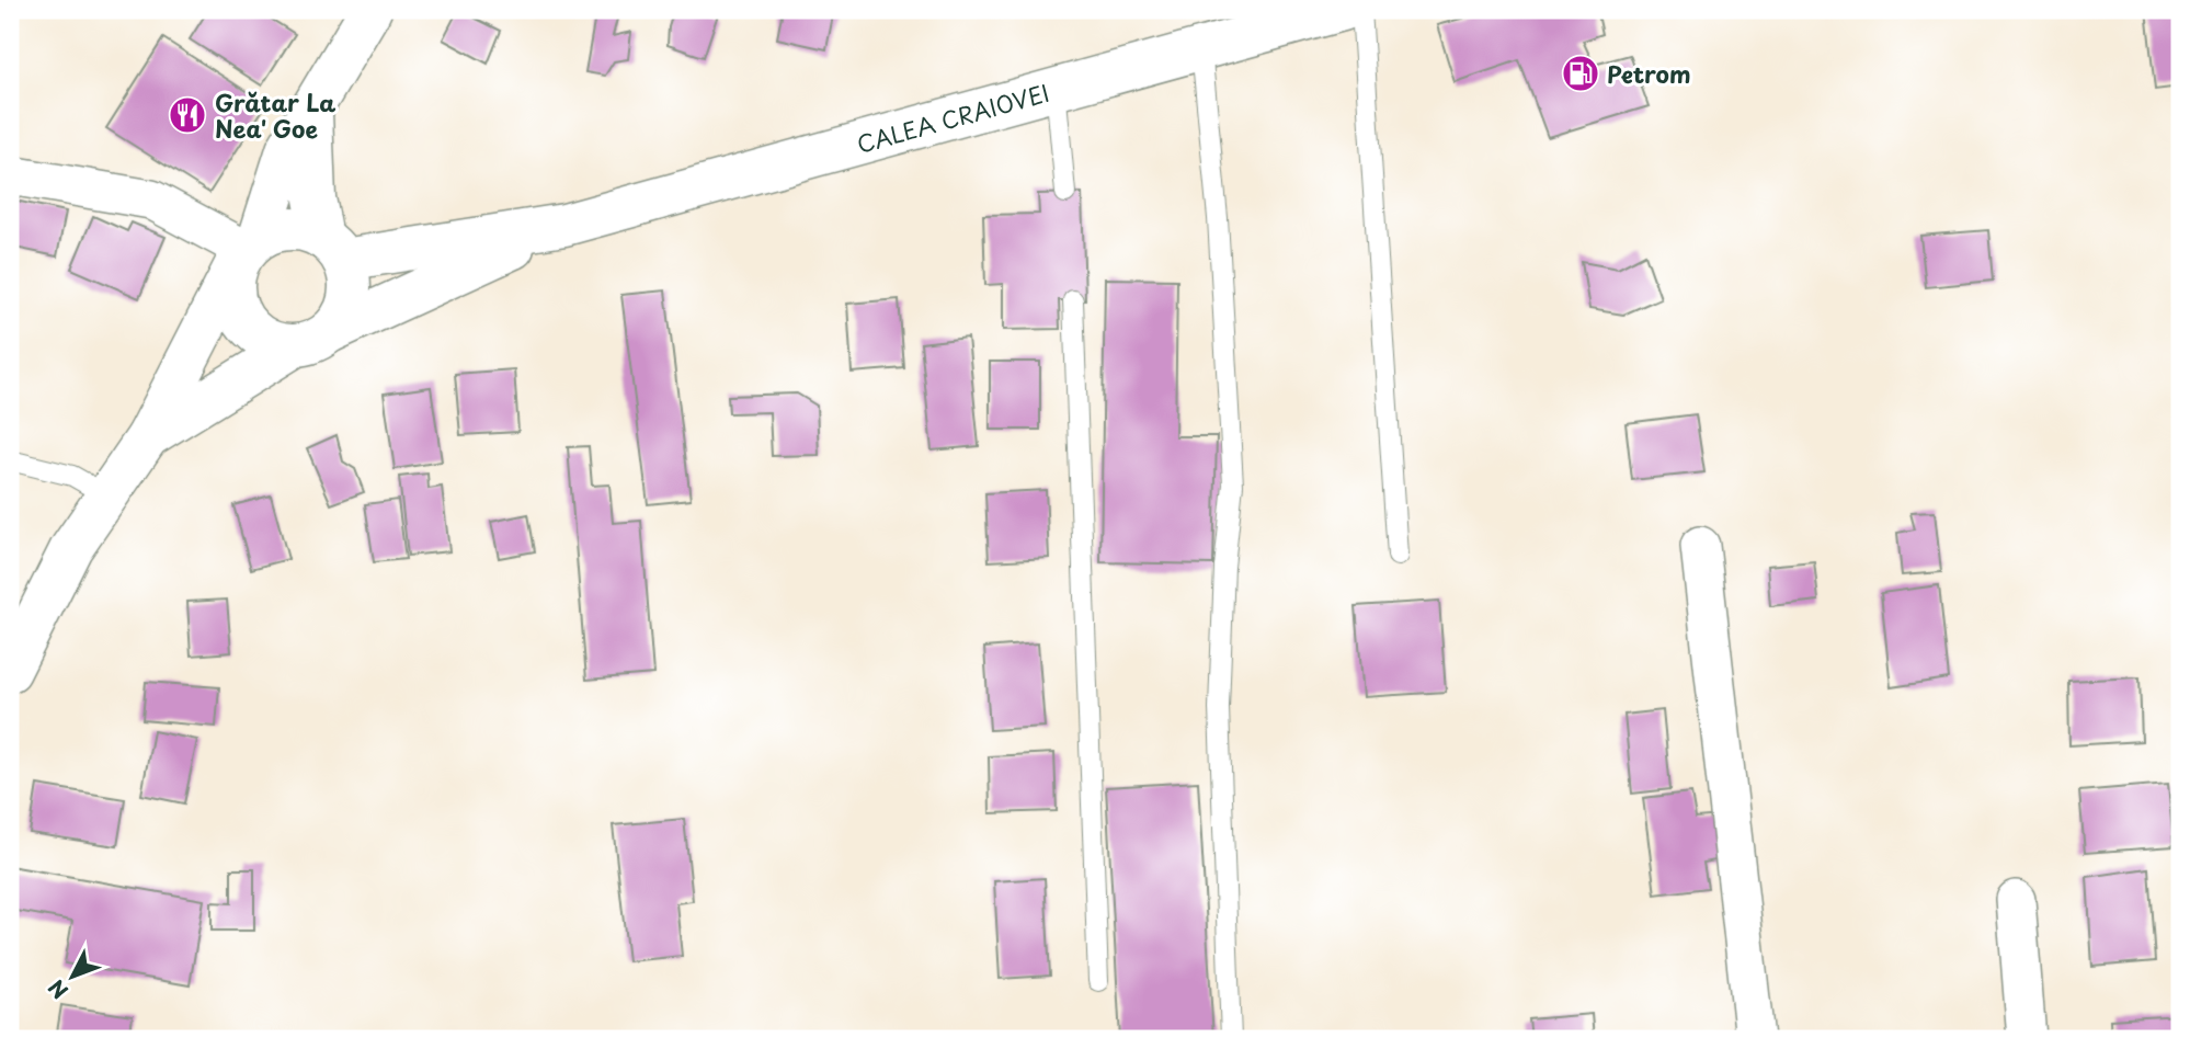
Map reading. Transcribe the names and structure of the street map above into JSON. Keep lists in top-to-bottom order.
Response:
{
  "streets": {
    "main road": ["CALEA CRAIOVEI"]
  },
  "places": {
    "fuel station": ["Petrom"],
    "restaurant": ["Grătar La Nea' Goe"]
  },
  "north": "bottom left"
}
